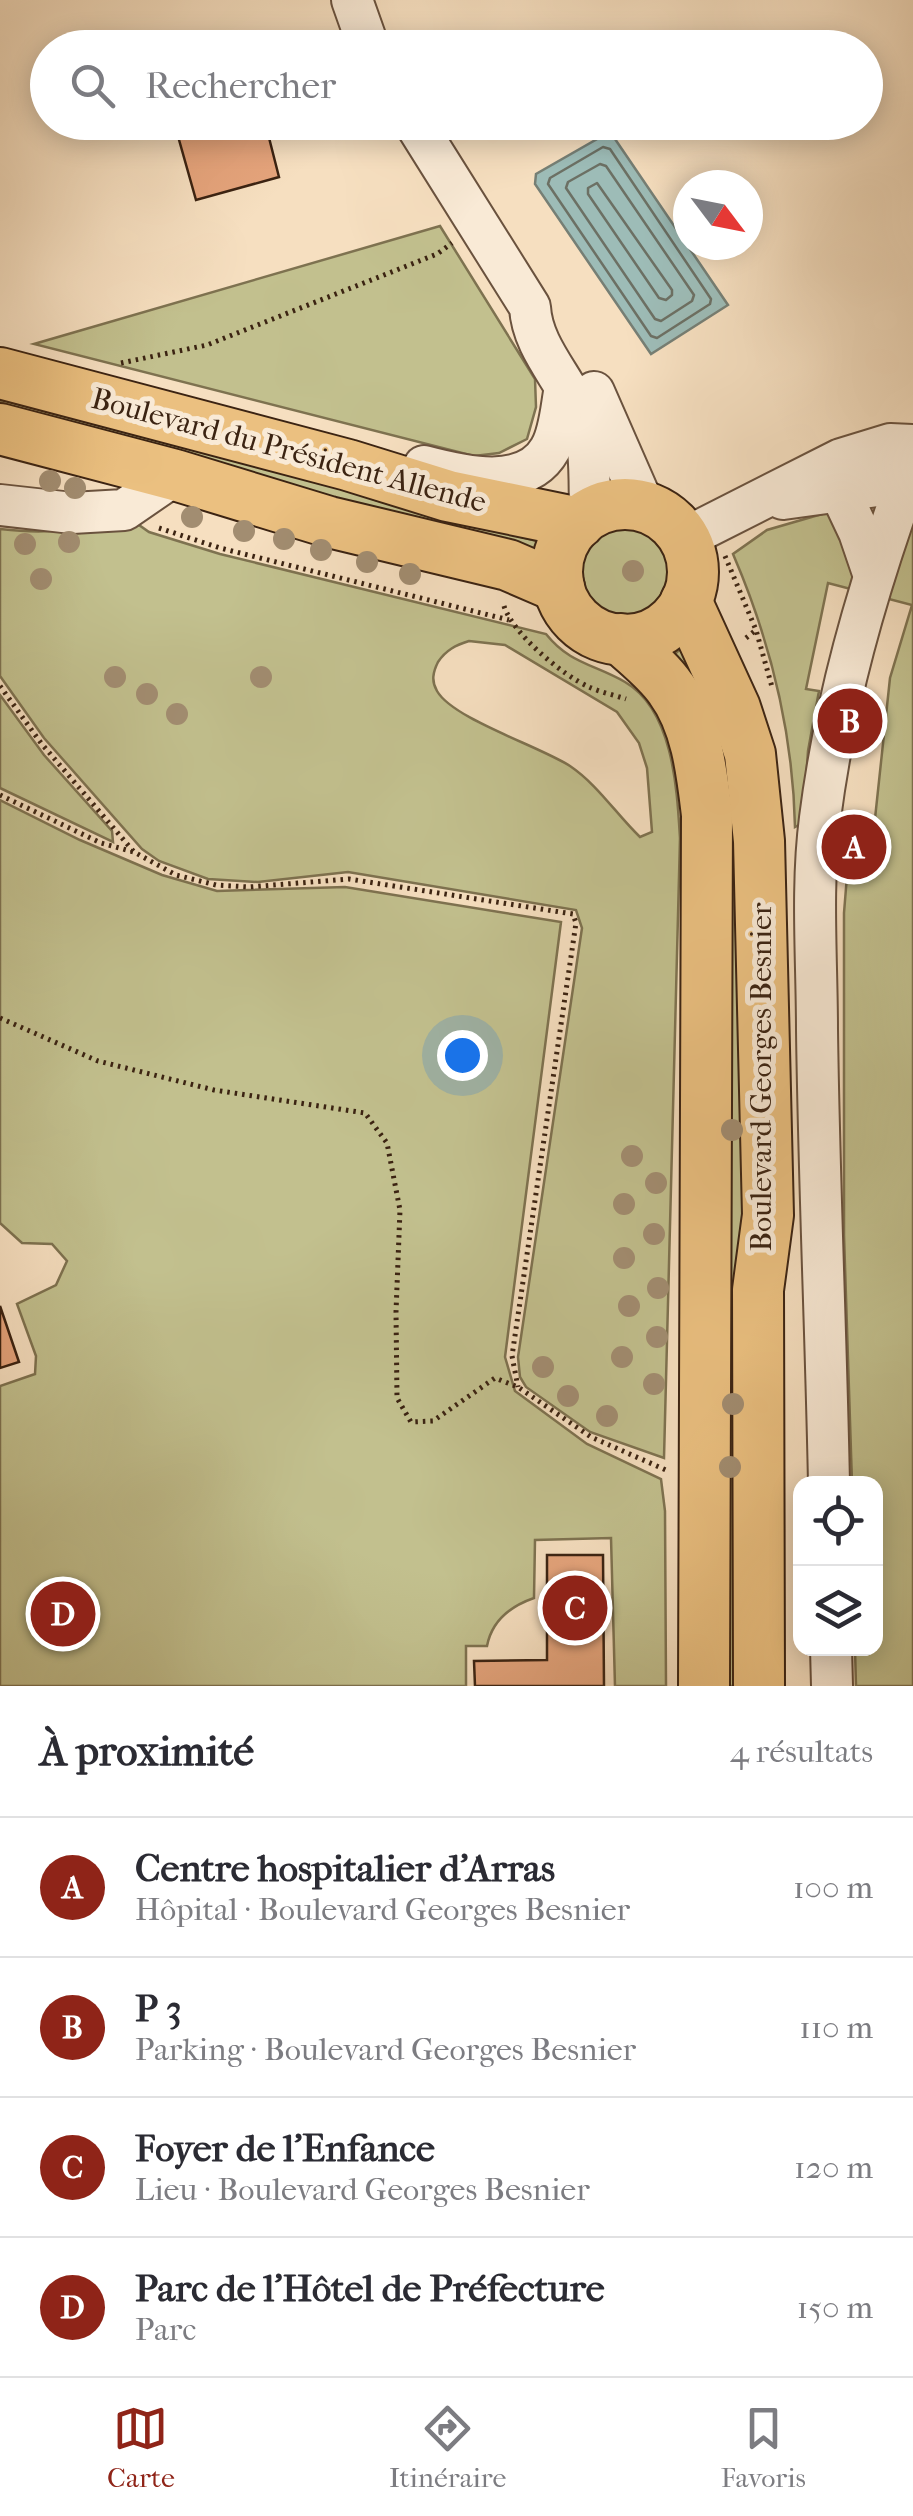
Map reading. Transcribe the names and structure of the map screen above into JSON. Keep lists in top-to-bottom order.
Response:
{
  "streets": {
    "main road": ["Boulevard du Président Allende", "Boulevard Georges Besnier"]
  },
  "crossings": [
    ["Boulevard du Président Allende", "Boulevard Georges Besnier"]
  ],
  "north": "bottom right",
  "page": {
    "search": "Rechercher",
    "pins": [
      "B",
      "A",
      "C",
      "D"
    ],
    "heading": ["À proximité", "4 résultats"],
    "list": [
      {
        "mark": "A",
        "name": "Centre hospitalier d'Arras",
        "note": "Hôpital · Boulevard Georges Besnier",
        "value": "100 m"
      },
      {
        "mark": "B",
        "name": "P 3",
        "note": "Parking · Boulevard Georges Besnier",
        "value": "110 m"
      },
      {
        "mark": "C",
        "name": "Foyer de l'Enfance",
        "note": "Lieu · Boulevard Georges Besnier",
        "value": "120 m"
      },
      {
        "mark": "D",
        "name": "Parc de l'Hôtel de Préfecture",
        "note": "Parc",
        "value": "150 m"
      }
    ],
    "nav": ["Carte", "Itinéraire", "Favoris"]
  }
}
